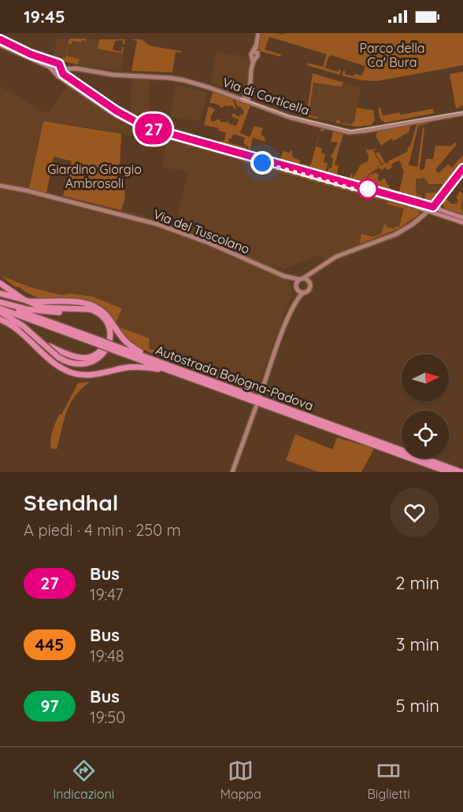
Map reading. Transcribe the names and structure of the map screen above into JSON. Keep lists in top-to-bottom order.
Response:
{
  "streets": {
    "highway": ["Autostrada Bologna-Padova"],
    "street": ["Via di Corticella", "Via del Tuscolano"]
  },
  "parks": ["Parco della Ca' Bura", "Giardino Giorgio Ambrosoli"],
  "lines": ["bus line 27"],
  "north": "right",
  "page": {
    "status": "19:45",
    "on_map": "27",
    "heading": ["Stendhal", "A piedi · 4 min · 250 m"],
    "list": [
      {
        "mark": "27",
        "name": "Bus",
        "note": "19:47",
        "value": "2 min"
      },
      {
        "mark": "445",
        "name": "Bus",
        "note": "19:48",
        "value": "3 min"
      },
      {
        "mark": "97",
        "name": "Bus",
        "note": "19:50",
        "value": "5 min"
      }
    ],
    "tabs": ["Indicazioni", "Mappa", "Biglietti"]
  }
}
